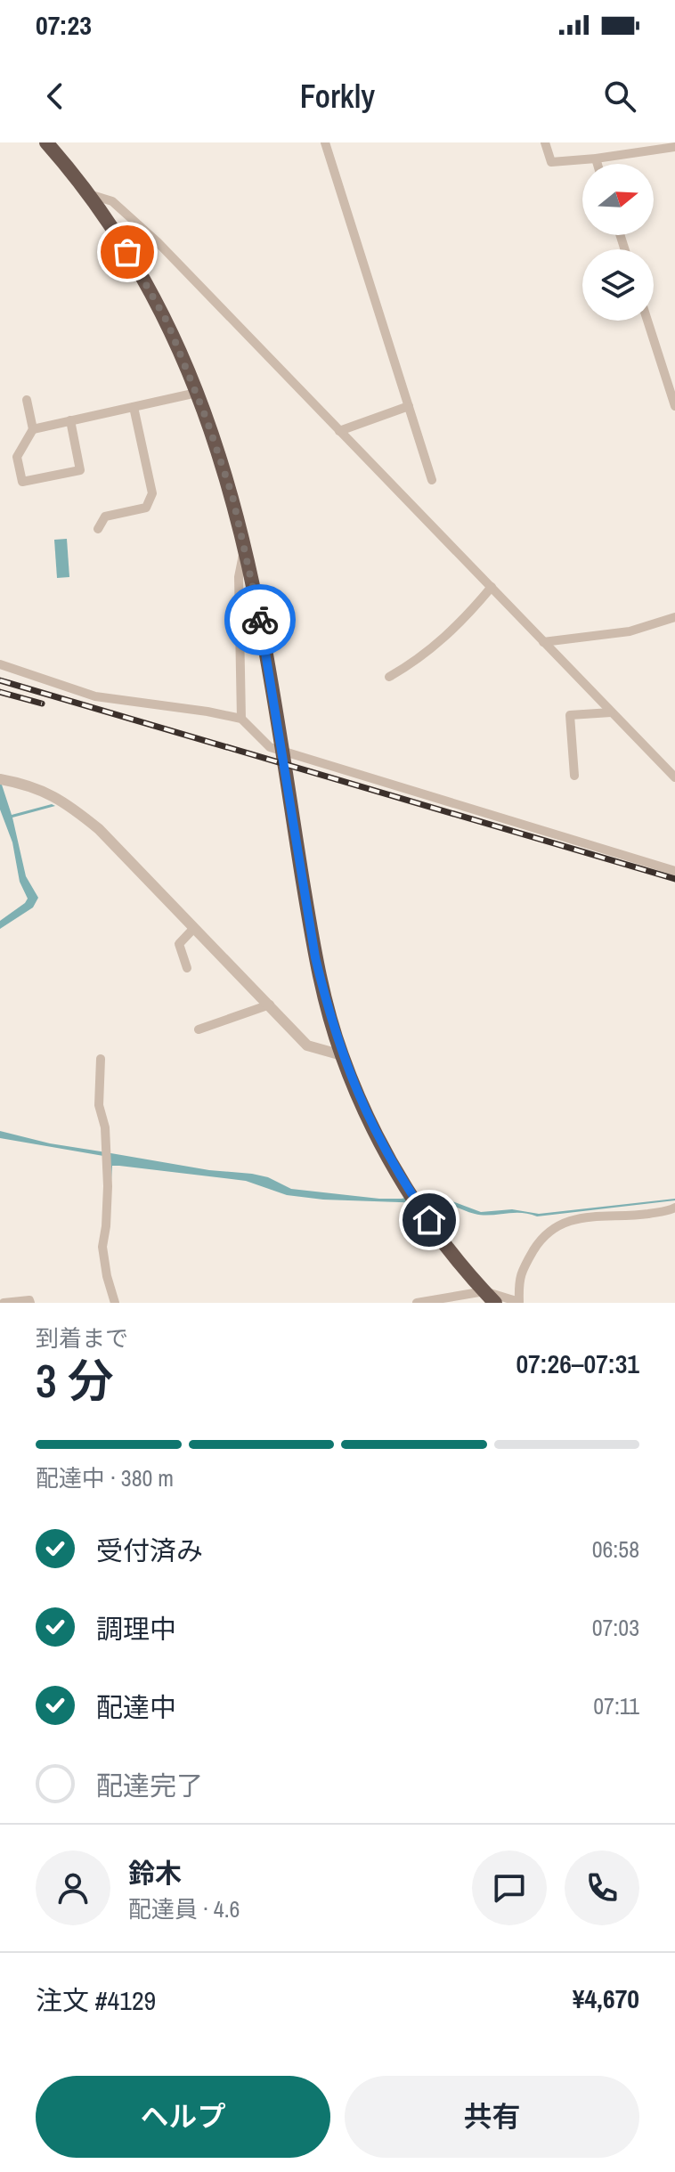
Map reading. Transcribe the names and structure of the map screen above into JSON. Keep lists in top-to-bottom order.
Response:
{
  "north": "right",
  "page": {
    "status": "07:23",
    "header": "Forkly",
    "heading": ["3 分", "到着まで", "07:26–07:31"],
    "panel": [
      "鈴木",
      "配達員 · 4.6",
      "注文 #4129",
      "¥4,670"
    ],
    "bar": "配達中 · 380 m",
    "list": [
      ["受付済み", "06:58"],
      ["調理中", "07:03"],
      ["配達中", "07:11"],
      "配達完了"
    ],
    "buttons": ["ヘルプ", "共有"]
  }
}
